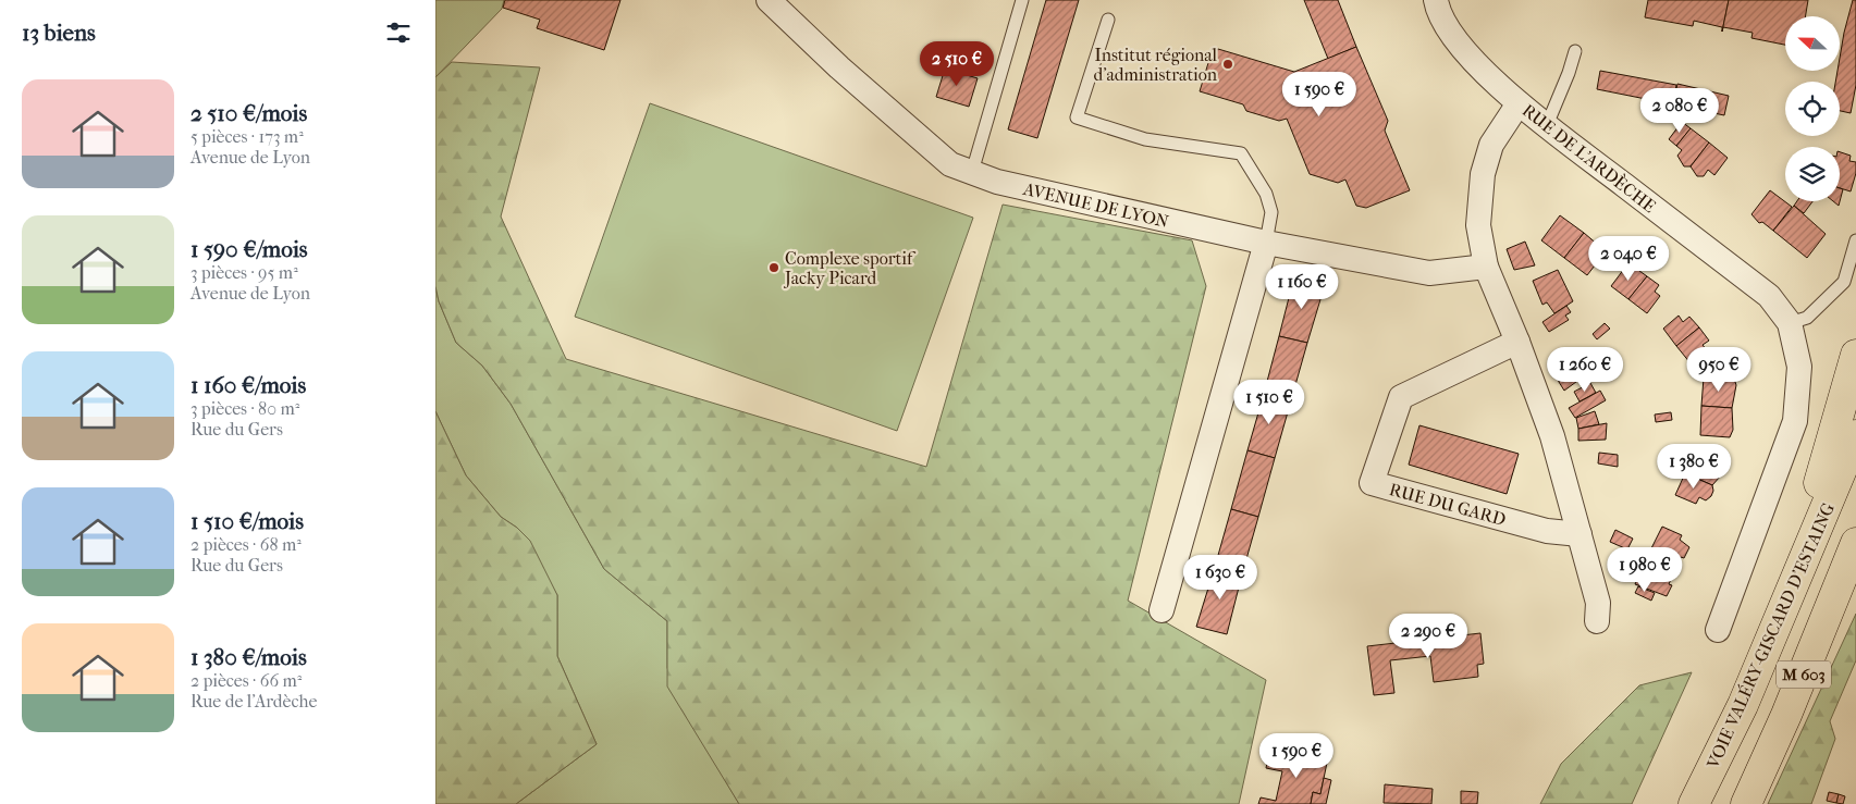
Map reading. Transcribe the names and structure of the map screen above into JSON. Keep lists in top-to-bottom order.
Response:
{
  "streets": {
    "highway": ["VOIE VALÉRY-GISCARD D'ESTAING", "M 603"],
    "street": ["RUE DE L'ARDÈCHE", "AVENUE DE LYON", "RUE DU GARD"]
  },
  "places": ["Institut régional d'administration", "Complexe sportif Jacky Picard"],
  "north": "left",
  "page": {
    "heading": "13 biens",
    "price": [
      "2 510 €",
      "1 590 €",
      "2 080 €",
      "2 040 €",
      "1 160 €",
      "1 260 €",
      "950 €",
      "1 510 €",
      "1 380 €",
      "1 980 €",
      "1 630 €",
      "2 290 €",
      "1 590 €"
    ],
    "list": [
      {
        "name": "2 510 €/mois",
        "note": "5 pièces · 173 m² · Avenue de Lyon"
      },
      {
        "name": "1 590 €/mois",
        "note": "3 pièces · 95 m² · Avenue de Lyon"
      },
      {
        "name": "1 160 €/mois",
        "note": "3 pièces · 80 m² · Rue du Gers"
      },
      {
        "name": "1 510 €/mois",
        "note": "2 pièces · 68 m² · Rue du Gers"
      },
      {
        "name": "1 380 €/mois",
        "note": "2 pièces · 66 m² · Rue de l'Ardèche"
      }
    ]
  }
}
